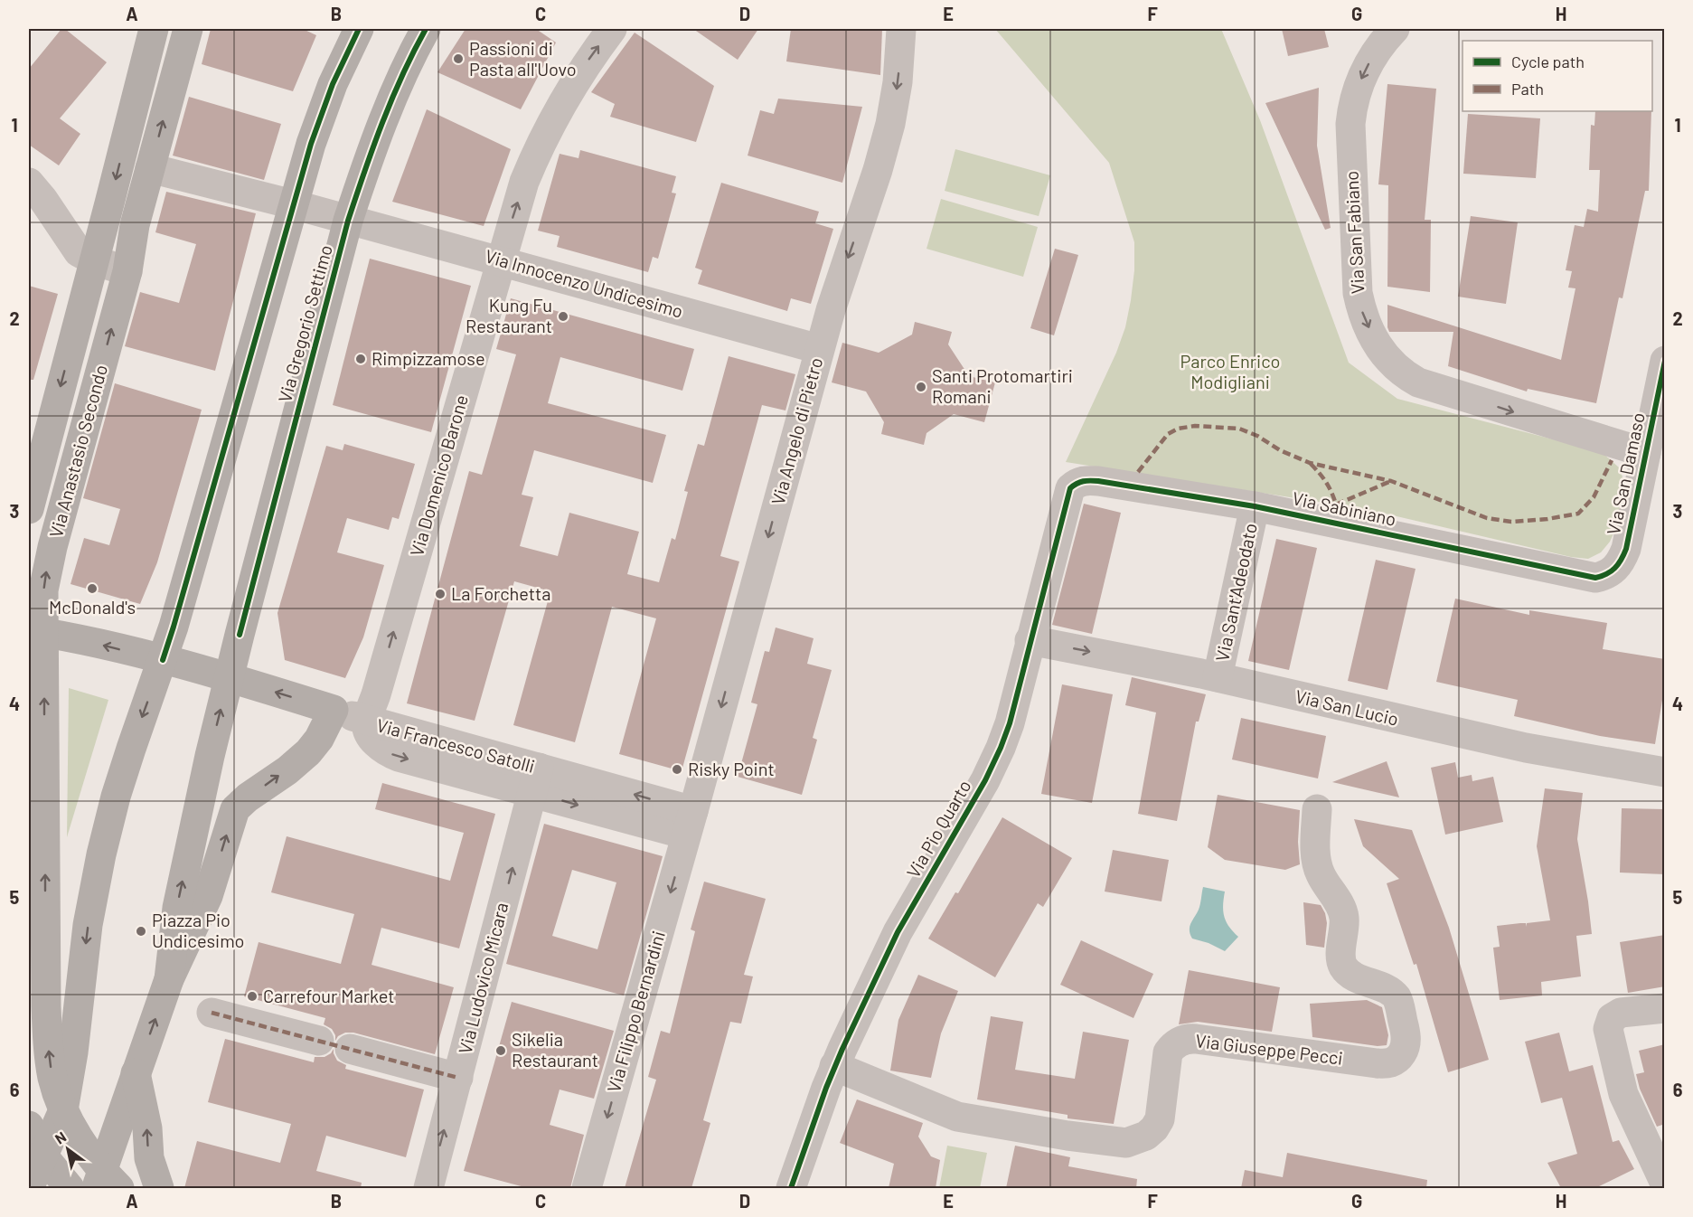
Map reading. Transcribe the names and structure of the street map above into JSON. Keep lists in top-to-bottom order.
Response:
{
  "streets": {
    "main road": ["Via Gregorio Settimo", "Via Anastasio Secondo"],
    "street": [
      "Via San Fabiano",
      "Via Innocenzo Undicesimo",
      "Via Angelo di Pietro",
      "Via San Damaso",
      "Via Domenico Barone",
      "Via Sabiniano",
      "Via Sant'Adeodato",
      "Via San Lucio",
      "Via Francesco Satolli",
      "Via Pio Quarto",
      "Via Ludovico Micara",
      "Via Filippo Bernardini",
      "Via Giuseppe Pecci"
    ]
  },
  "crossings": [
    ["Via San Fabiano", "Via San Damaso"],
    ["Via Innocenzo Undicesimo", "Via Gregorio Settimo"],
    ["Via Innocenzo Undicesimo", "Via Angelo di Pietro"],
    ["Via Innocenzo Undicesimo", "Via Anastasio Secondo"],
    ["Via Innocenzo Undicesimo", "Via Domenico Barone"],
    ["Via Angelo di Pietro", "Via Francesco Satolli"],
    ["Via Angelo di Pietro", "Via Filippo Bernardini"],
    ["Via San Damaso", "Via Sabiniano"],
    ["Via Domenico Barone", "Via Francesco Satolli"],
    ["Via Sabiniano", "Via Sant'Adeodato"],
    ["Via Sabiniano", "Via Pio Quarto"],
    ["Via Sant'Adeodato", "Via San Lucio"],
    ["Via San Lucio", "Via Pio Quarto"],
    ["Via Francesco Satolli", "Via Ludovico Micara"],
    ["Via Francesco Satolli", "Via Filippo Bernardini"],
    ["Via Pio Quarto", "Via Giuseppe Pecci"]
  ],
  "one_way": [
    "Via Angelo di Pietro",
    "Via Domenico Barone",
    "Via Ludovico Micara",
    "Via Filippo Bernardini"
  ],
  "parks": ["Parco Enrico Modigliani"],
  "places": [
    "Passioni di Pasta all'Uovo",
    "Kung Fu Restaurant",
    "Rimpizzamose",
    "Santi Protomartiri Romani",
    "McDonald's",
    "La Forchetta",
    "Risky Point",
    "Piazza Pio Undicesimo",
    "Carrefour Market",
    "Sikelia Restaurant"
  ],
  "legend": ["Cycle path", "Path"],
  "north": "top left",
  "grid": {
    "columns": [
      "A",
      "B",
      "C",
      "D",
      "E",
      "F",
      "G",
      "H"
    ],
    "rows": [
      "1",
      "2",
      "3",
      "4",
      "5",
      "6"
    ]
  }
}
